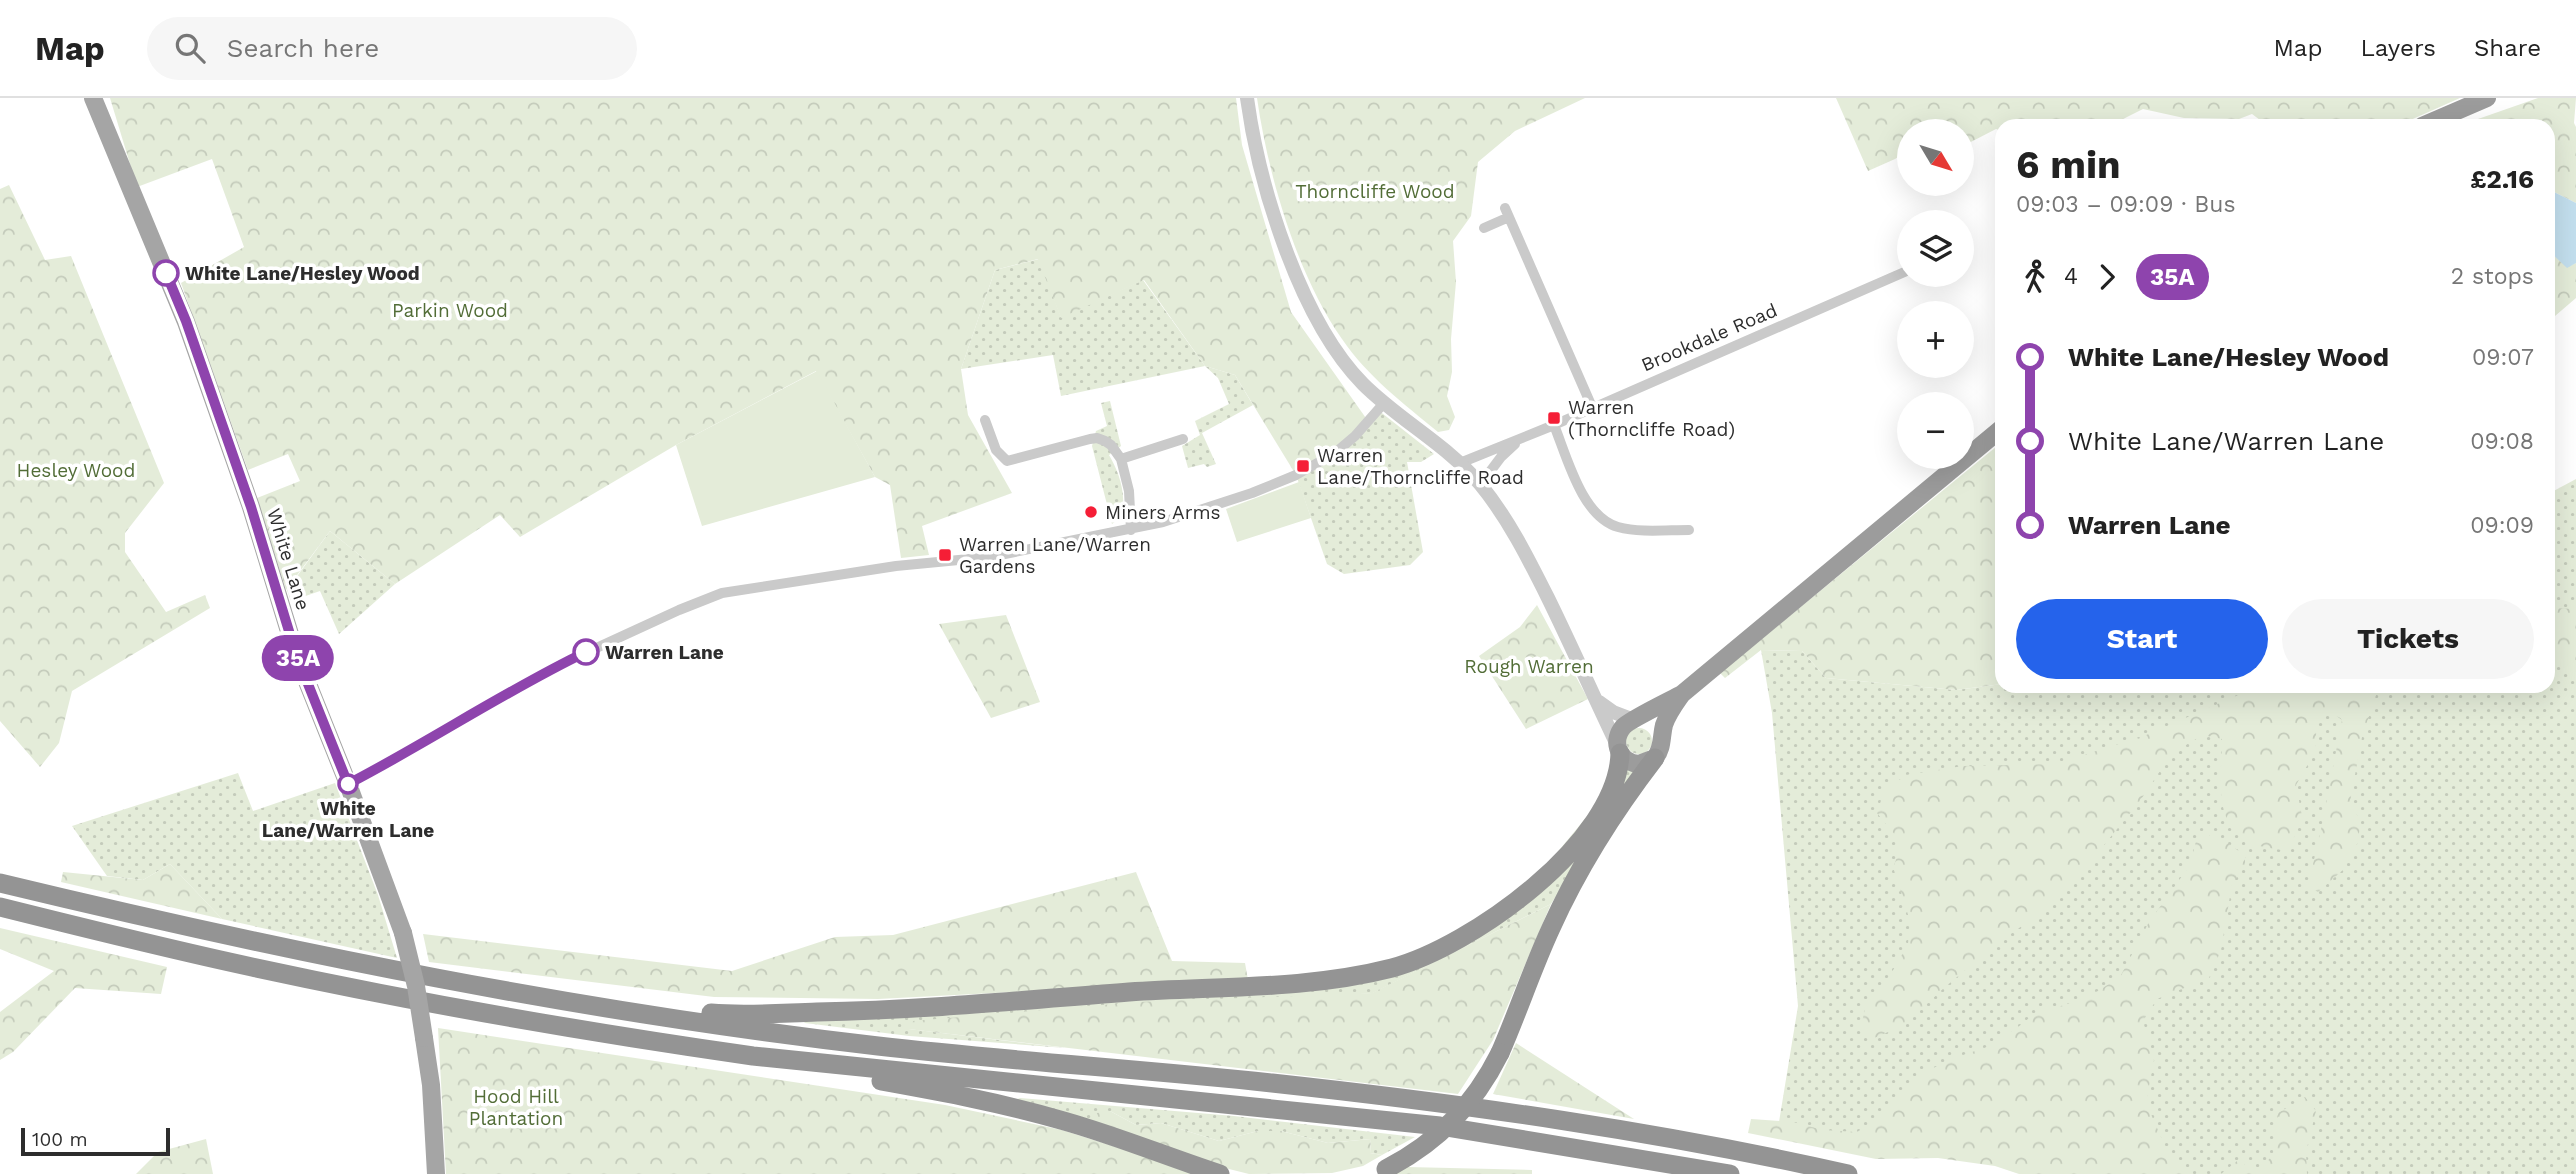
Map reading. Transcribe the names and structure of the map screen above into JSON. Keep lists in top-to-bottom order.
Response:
{
  "streets": {
    "main road": ["White Lane"],
    "street": ["Brookdale Road"]
  },
  "parks": [
    "Thorncliffe Wood",
    "Parkin Wood",
    "Hesley Wood",
    "Rough Warren",
    "Hood Hill Plantation"
  ],
  "places": {
    "other": [
      "White Lane/Hesley Wood",
      "Miners Arms",
      "Warren Lane",
      "White Lane/Warren Lane"
    ],
    "transit": ["Warren (Thorncliffe Road)", "Warren Lane/Thorncliffe Road", "Warren Lane/Warren Gardens"]
  },
  "lines": ["bus line 35A"],
  "scale_bar": "100 m",
  "north": "bottom right",
  "page": {
    "header": "Map",
    "search": "Search here",
    "nav": ["Map", "Layers", "Share"],
    "on_map": "35A",
    "map_buttons": ["+", "−"],
    "heading": ["6 min", "09:03 – 09:09 · Bus", "£2.16"],
    "legs": ["4", "35A", "2 stops"],
    "list": [
      {
        "name": "White Lane/Hesley Wood",
        "value": "09:07"
      },
      {
        "name": "White Lane/Warren Lane",
        "value": "09:08"
      },
      {
        "name": "Warren Lane",
        "value": "09:09"
      }
    ],
    "buttons": ["Start", "Tickets"],
    "scale": "100 m"
  }
}
